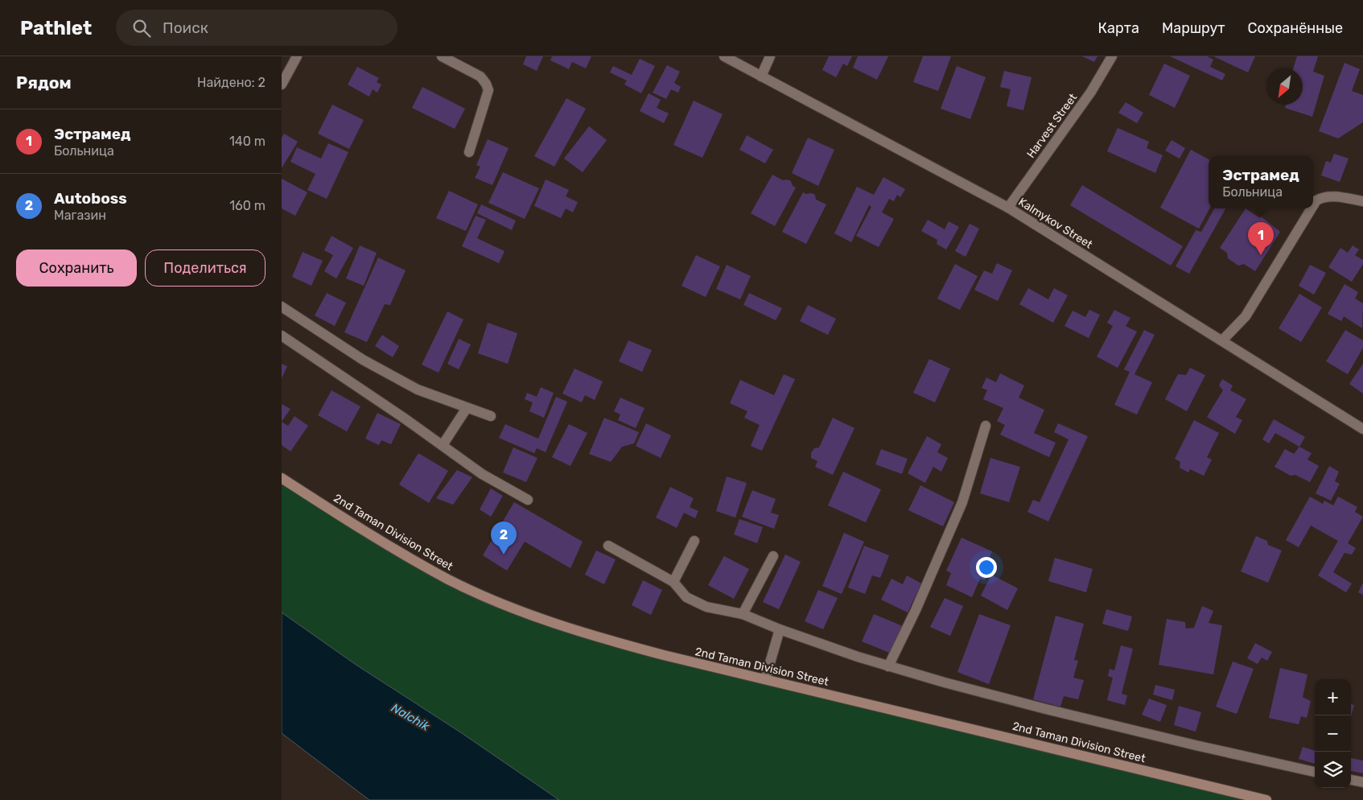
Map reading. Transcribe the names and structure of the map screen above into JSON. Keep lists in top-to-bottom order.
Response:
{
  "streets": {
    "main road": ["2nd Taman Division Street"],
    "street": ["Harvest Street", "Kalmykov Street"]
  },
  "crossings": [
    ["Harvest Street", "Kalmykov Street"]
  ],
  "water": ["Nalchik"],
  "north": "bottom left",
  "page": {
    "header": "Pathlet",
    "search": "Поиск",
    "nav": ["Карта", "Маршрут", "Сохранённые"],
    "heading": ["Рядом", "Найдено: 2"],
    "list": [
      {
        "mark": "1",
        "name": "Эстрамед",
        "note": "Больница",
        "value": "140 m"
      },
      {
        "mark": "2",
        "name": "Autoboss",
        "note": "Магазин",
        "value": "160 m"
      }
    ],
    "popup": ["Эстрамед", "Больница"],
    "pins": ["1", "2"],
    "buttons": ["Сохранить", "Поделиться"],
    "map_buttons": ["+", "−"]
  }
}
